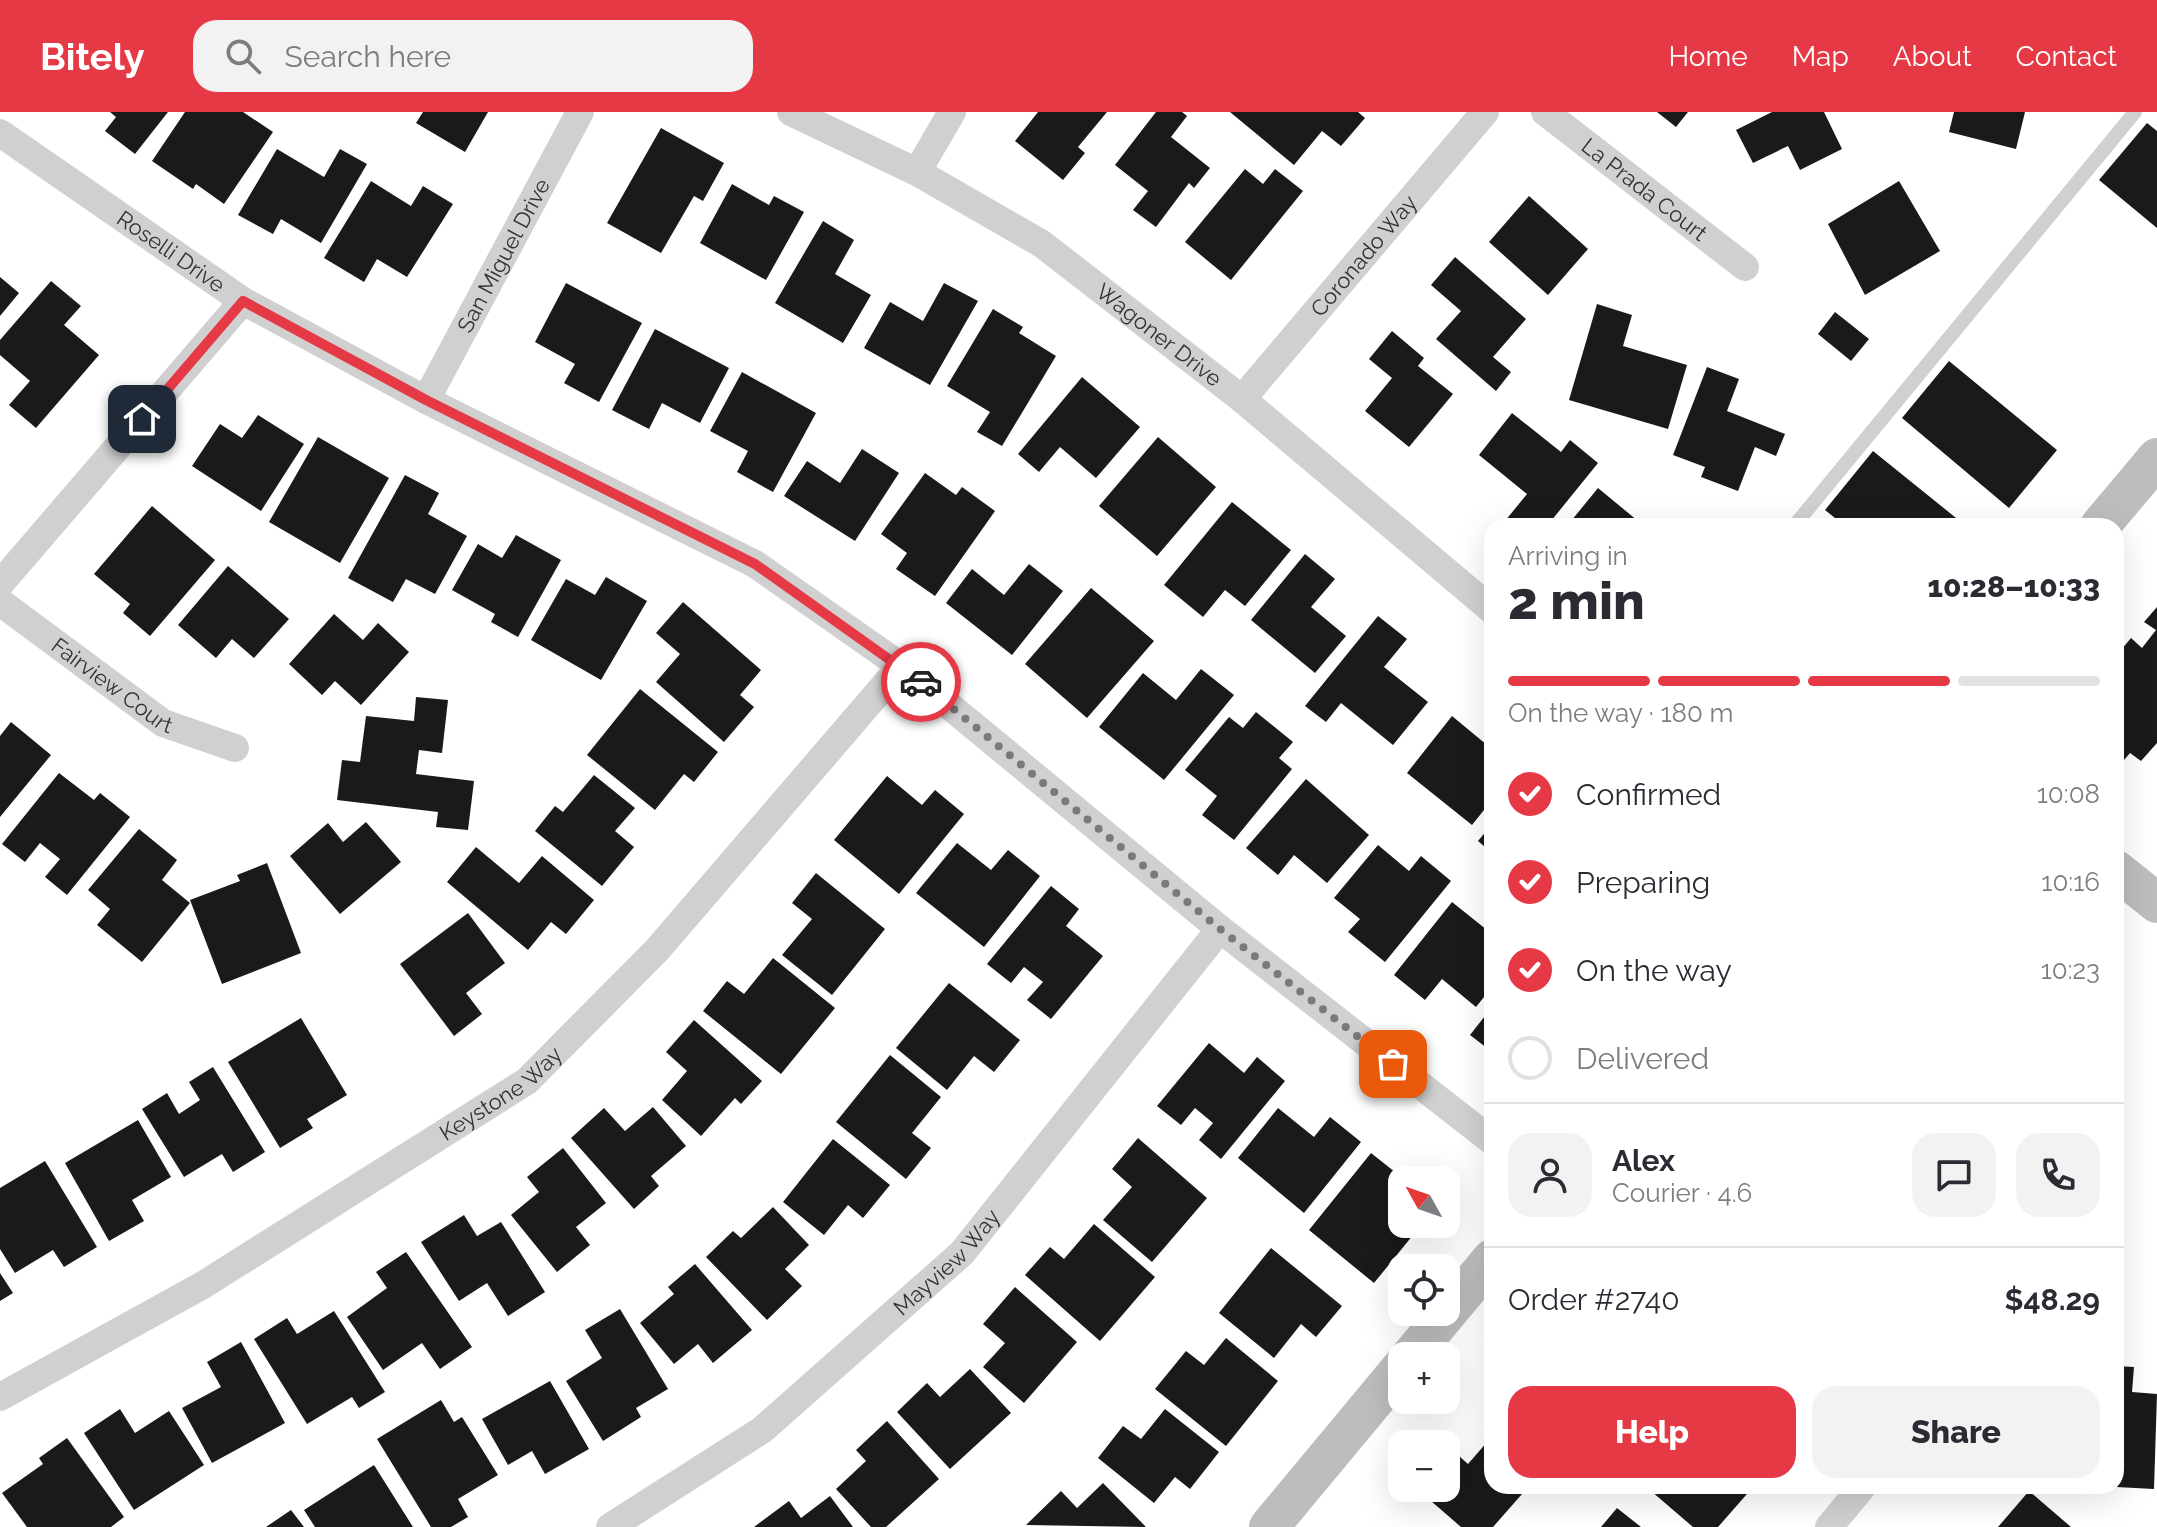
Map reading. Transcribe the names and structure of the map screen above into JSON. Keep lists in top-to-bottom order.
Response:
{
  "streets": {
    "street": [
      "La Prada Court",
      "Roselli Drive",
      "San Miguel Drive",
      "Coronado Way",
      "Wagoner Drive",
      "Fairview Court",
      "Keystone Way",
      "Mayview Way"
    ]
  },
  "crossings": [
    ["Roselli Drive", "San Miguel Drive"],
    ["Roselli Drive", "Keystone Way"],
    ["Roselli Drive", "Mayview Way"],
    ["Coronado Way", "Wagoner Drive"]
  ],
  "north": "top left",
  "page": {
    "header": "Bitely",
    "search": "Search here",
    "nav": [
      "Home",
      "Map",
      "About",
      "Contact"
    ],
    "heading": ["2 min", "Arriving in", "10:28–10:33"],
    "panel": [
      "Alex",
      "Courier · 4.6",
      "Order #2740",
      "$48.29"
    ],
    "bar": "On the way · 180 m",
    "list": [
      ["Confirmed", "10:08"],
      ["Preparing", "10:16"],
      ["On the way", "10:23"],
      "Delivered"
    ],
    "map_buttons": ["+", "−"],
    "buttons": ["Help", "Share"]
  }
}
